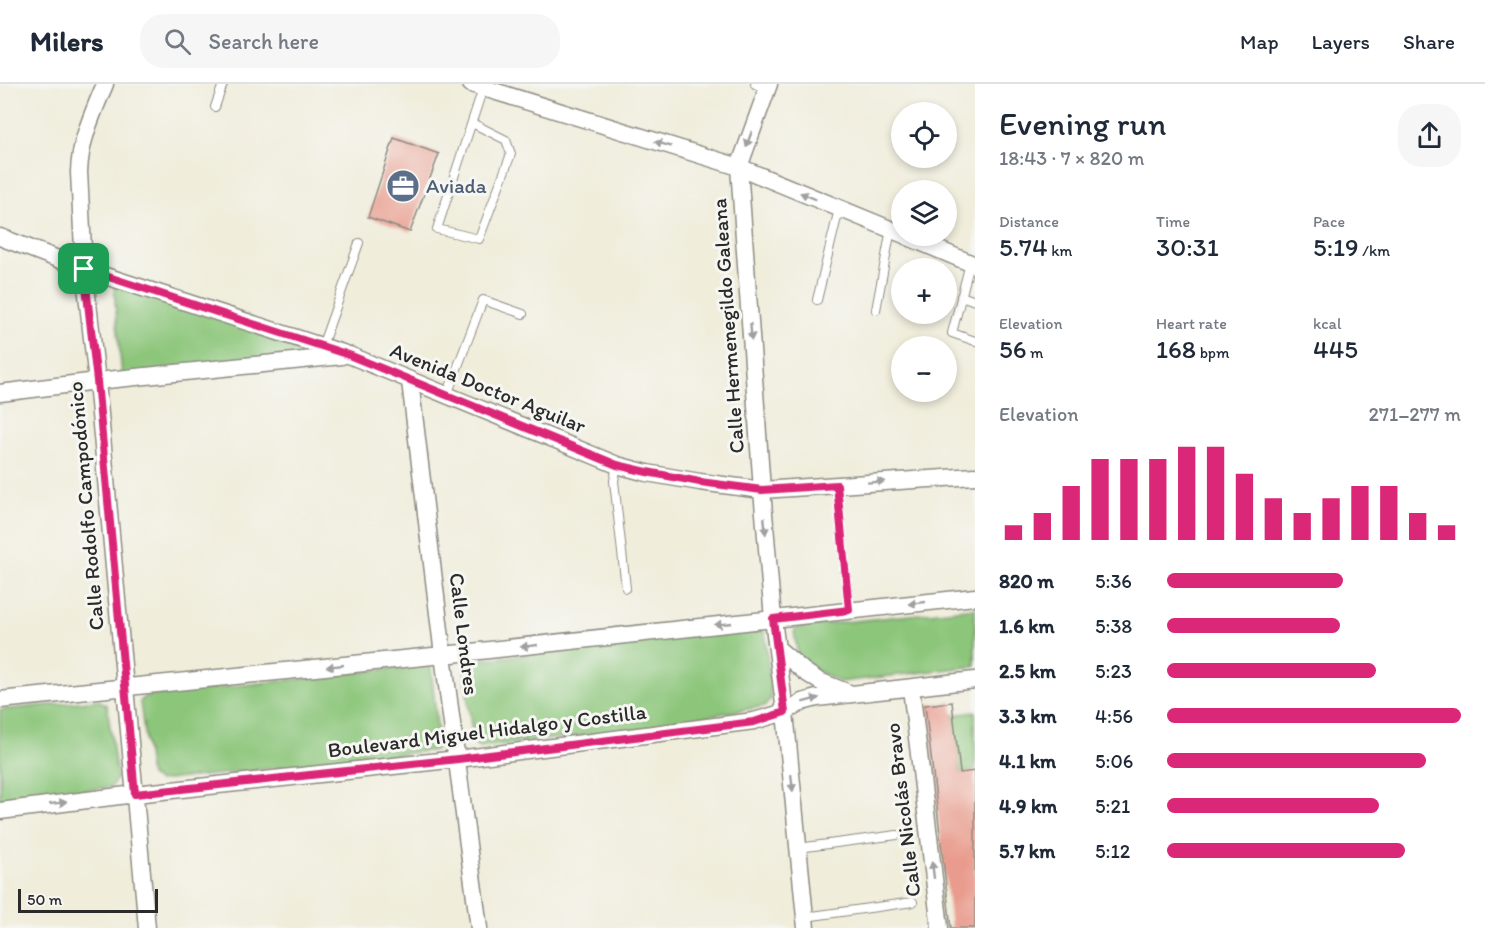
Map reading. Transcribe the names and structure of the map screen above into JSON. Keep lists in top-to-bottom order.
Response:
{
  "streets": {
    "street": [
      "Calle Hermenegildo Galeana",
      "Avenida Doctor Aguilar",
      "Calle Rodolfo Campodónico",
      "Calle Londres",
      "Boulevard Miguel Hidalgo y Costilla",
      "Calle Nicolás Bravo"
    ]
  },
  "crossings": [
    ["Calle Hermenegildo Galeana", "Avenida Doctor Aguilar"],
    ["Calle Hermenegildo Galeana", "Boulevard Miguel Hidalgo y Costilla"],
    ["Avenida Doctor Aguilar", "Calle Rodolfo Campodónico"],
    ["Avenida Doctor Aguilar", "Calle Londres"],
    ["Calle Rodolfo Campodónico", "Boulevard Miguel Hidalgo y Costilla"],
    ["Calle Londres", "Boulevard Miguel Hidalgo y Costilla"],
    ["Boulevard Miguel Hidalgo y Costilla", "Calle Nicolás Bravo"]
  ],
  "one_way": ["Calle Hermenegildo Galeana", "Calle Nicolás Bravo"],
  "places": {
    "office": ["Aviada"]
  },
  "scale_bar": "50 m",
  "page": {
    "header": "Milers",
    "search": "Search here",
    "nav": ["Map", "Layers", "Share"],
    "heading": ["Evening run", "18:43 · 7 × 820 m"],
    "map_buttons": ["+", "−"],
    "stats": [
      ["Distance", "5.74 km"],
      ["Time", "30:31"],
      ["Pace", "5:19 /km"],
      ["Elevation", "56 m"],
      ["Heart rate", "168 bpm"],
      ["kcal", "445"]
    ],
    "chart": ["Elevation", "271–277 m"],
    "list": [
      {
        "name": "820 m",
        "note": "5:36"
      },
      {
        "name": "1.6 km",
        "note": "5:38"
      },
      {
        "name": "2.5 km",
        "note": "5:23"
      },
      {
        "name": "3.3 km",
        "note": "4:56"
      },
      {
        "name": "4.1 km",
        "note": "5:06"
      },
      {
        "name": "4.9 km",
        "note": "5:21"
      },
      {
        "name": "5.7 km",
        "note": "5:12"
      }
    ],
    "scale": "50 m"
  }
}
